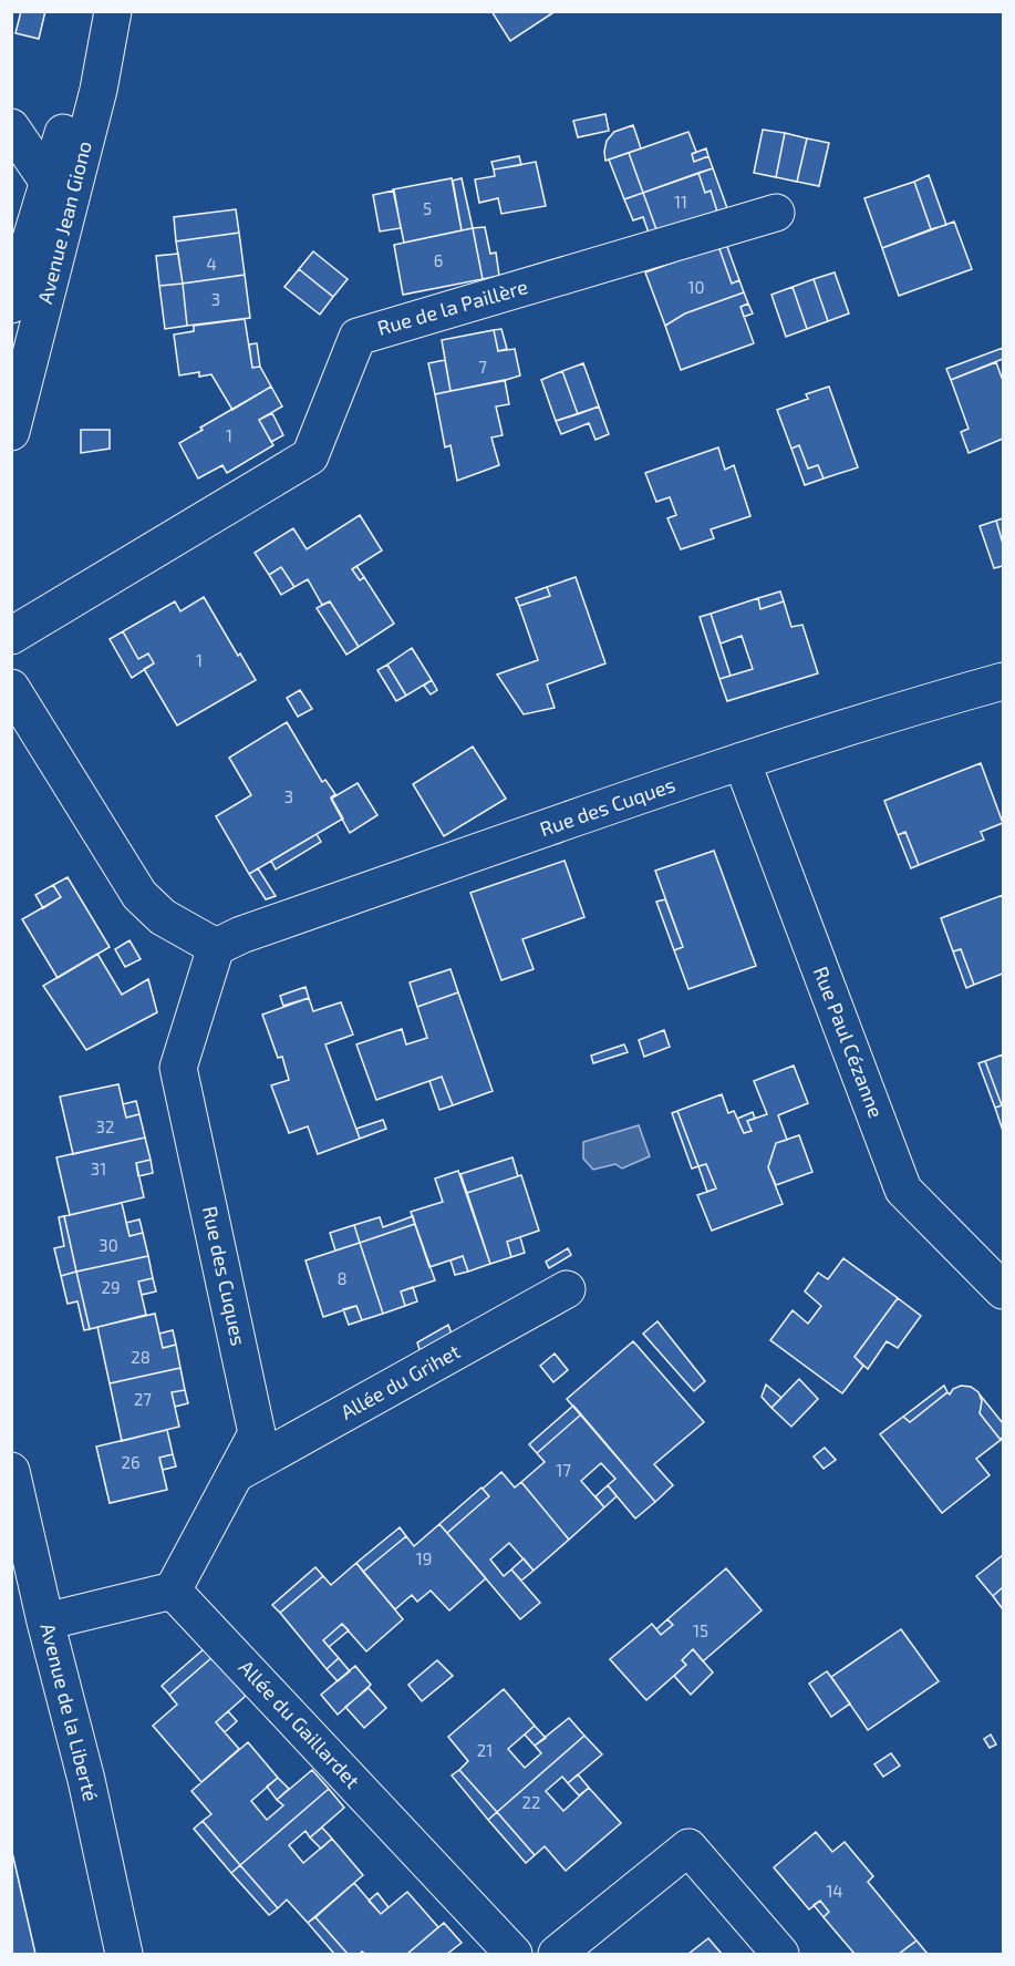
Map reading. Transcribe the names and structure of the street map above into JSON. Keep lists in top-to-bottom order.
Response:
{
  "streets": {
    "street": [
      "Avenue Jean Giono",
      "Rue de la Paillère",
      "Rue des Cuques",
      "Rue Paul Cézanne",
      "Allée du Grihet",
      "Avenue de la Liberté",
      "Allée du Gaillardet"
    ]
  },
  "crossings": [
    ["Rue des Cuques", "Rue Paul Cézanne"],
    ["Rue des Cuques", "Allée du Grihet"],
    ["Rue des Cuques", "Allée du Gaillardet"]
  ],
  "house_numbers": [
    "11",
    "5",
    "6",
    "4",
    "10",
    "3",
    "7",
    "1",
    "1",
    "3",
    "32",
    "31",
    "30",
    "8",
    "29",
    "28",
    "27",
    "26",
    "17",
    "19",
    "15",
    "21",
    "22",
    "14"
  ]
}
